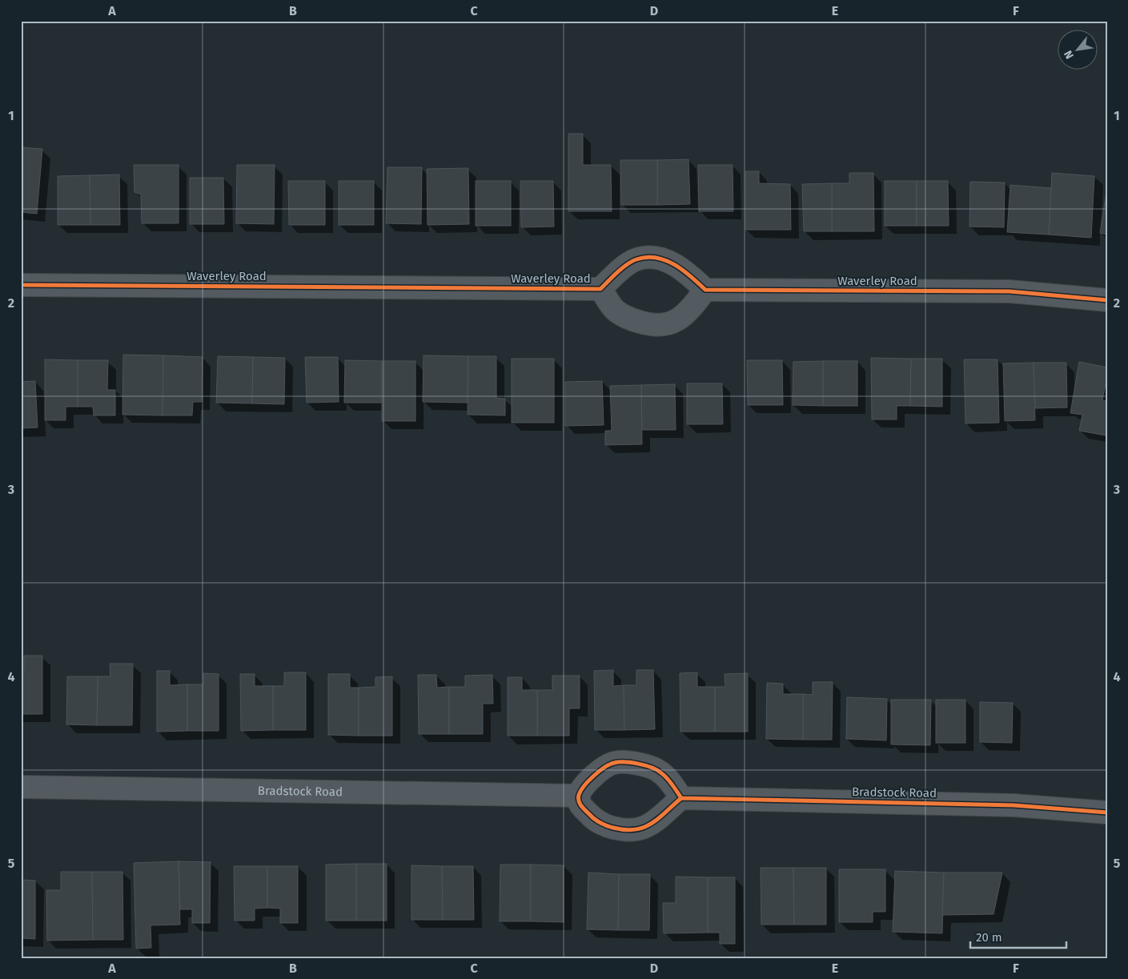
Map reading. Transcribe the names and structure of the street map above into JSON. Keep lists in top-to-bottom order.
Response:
{
  "streets": {
    "street": ["Waverley Road", "Bradstock Road"]
  },
  "scale_bar": "20 m",
  "north": "bottom left",
  "grid": {
    "columns": [
      "A",
      "B",
      "C",
      "D",
      "E",
      "F"
    ],
    "rows": [
      "1",
      "2",
      "3",
      "4",
      "5"
    ]
  }
}
